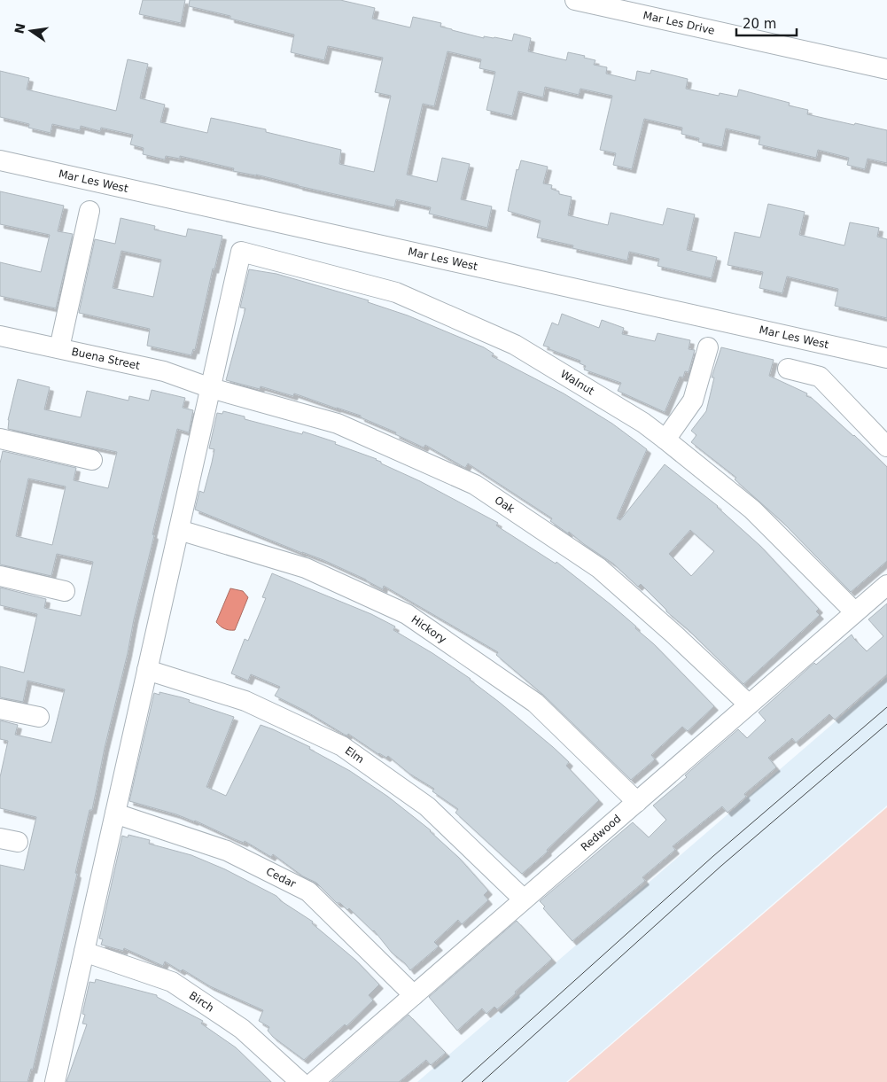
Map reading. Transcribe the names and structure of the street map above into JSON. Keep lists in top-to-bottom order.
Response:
{
  "streets": {
    "street": [
      "Mar Les Drive",
      "Mar Les West",
      "Buena Street",
      "Walnut",
      "Oak",
      "Hickory",
      "Elm",
      "Redwood",
      "Cedar",
      "Birch"
    ]
  },
  "crossings": [
    ["Buena Street", "Walnut"],
    ["Buena Street", "Oak"],
    ["Walnut", "Oak"],
    ["Walnut", "Redwood"],
    ["Oak", "Redwood"],
    ["Hickory", "Redwood"],
    ["Elm", "Redwood"],
    ["Redwood", "Cedar"]
  ],
  "scale_bar": "20 m",
  "north": "left"
}
